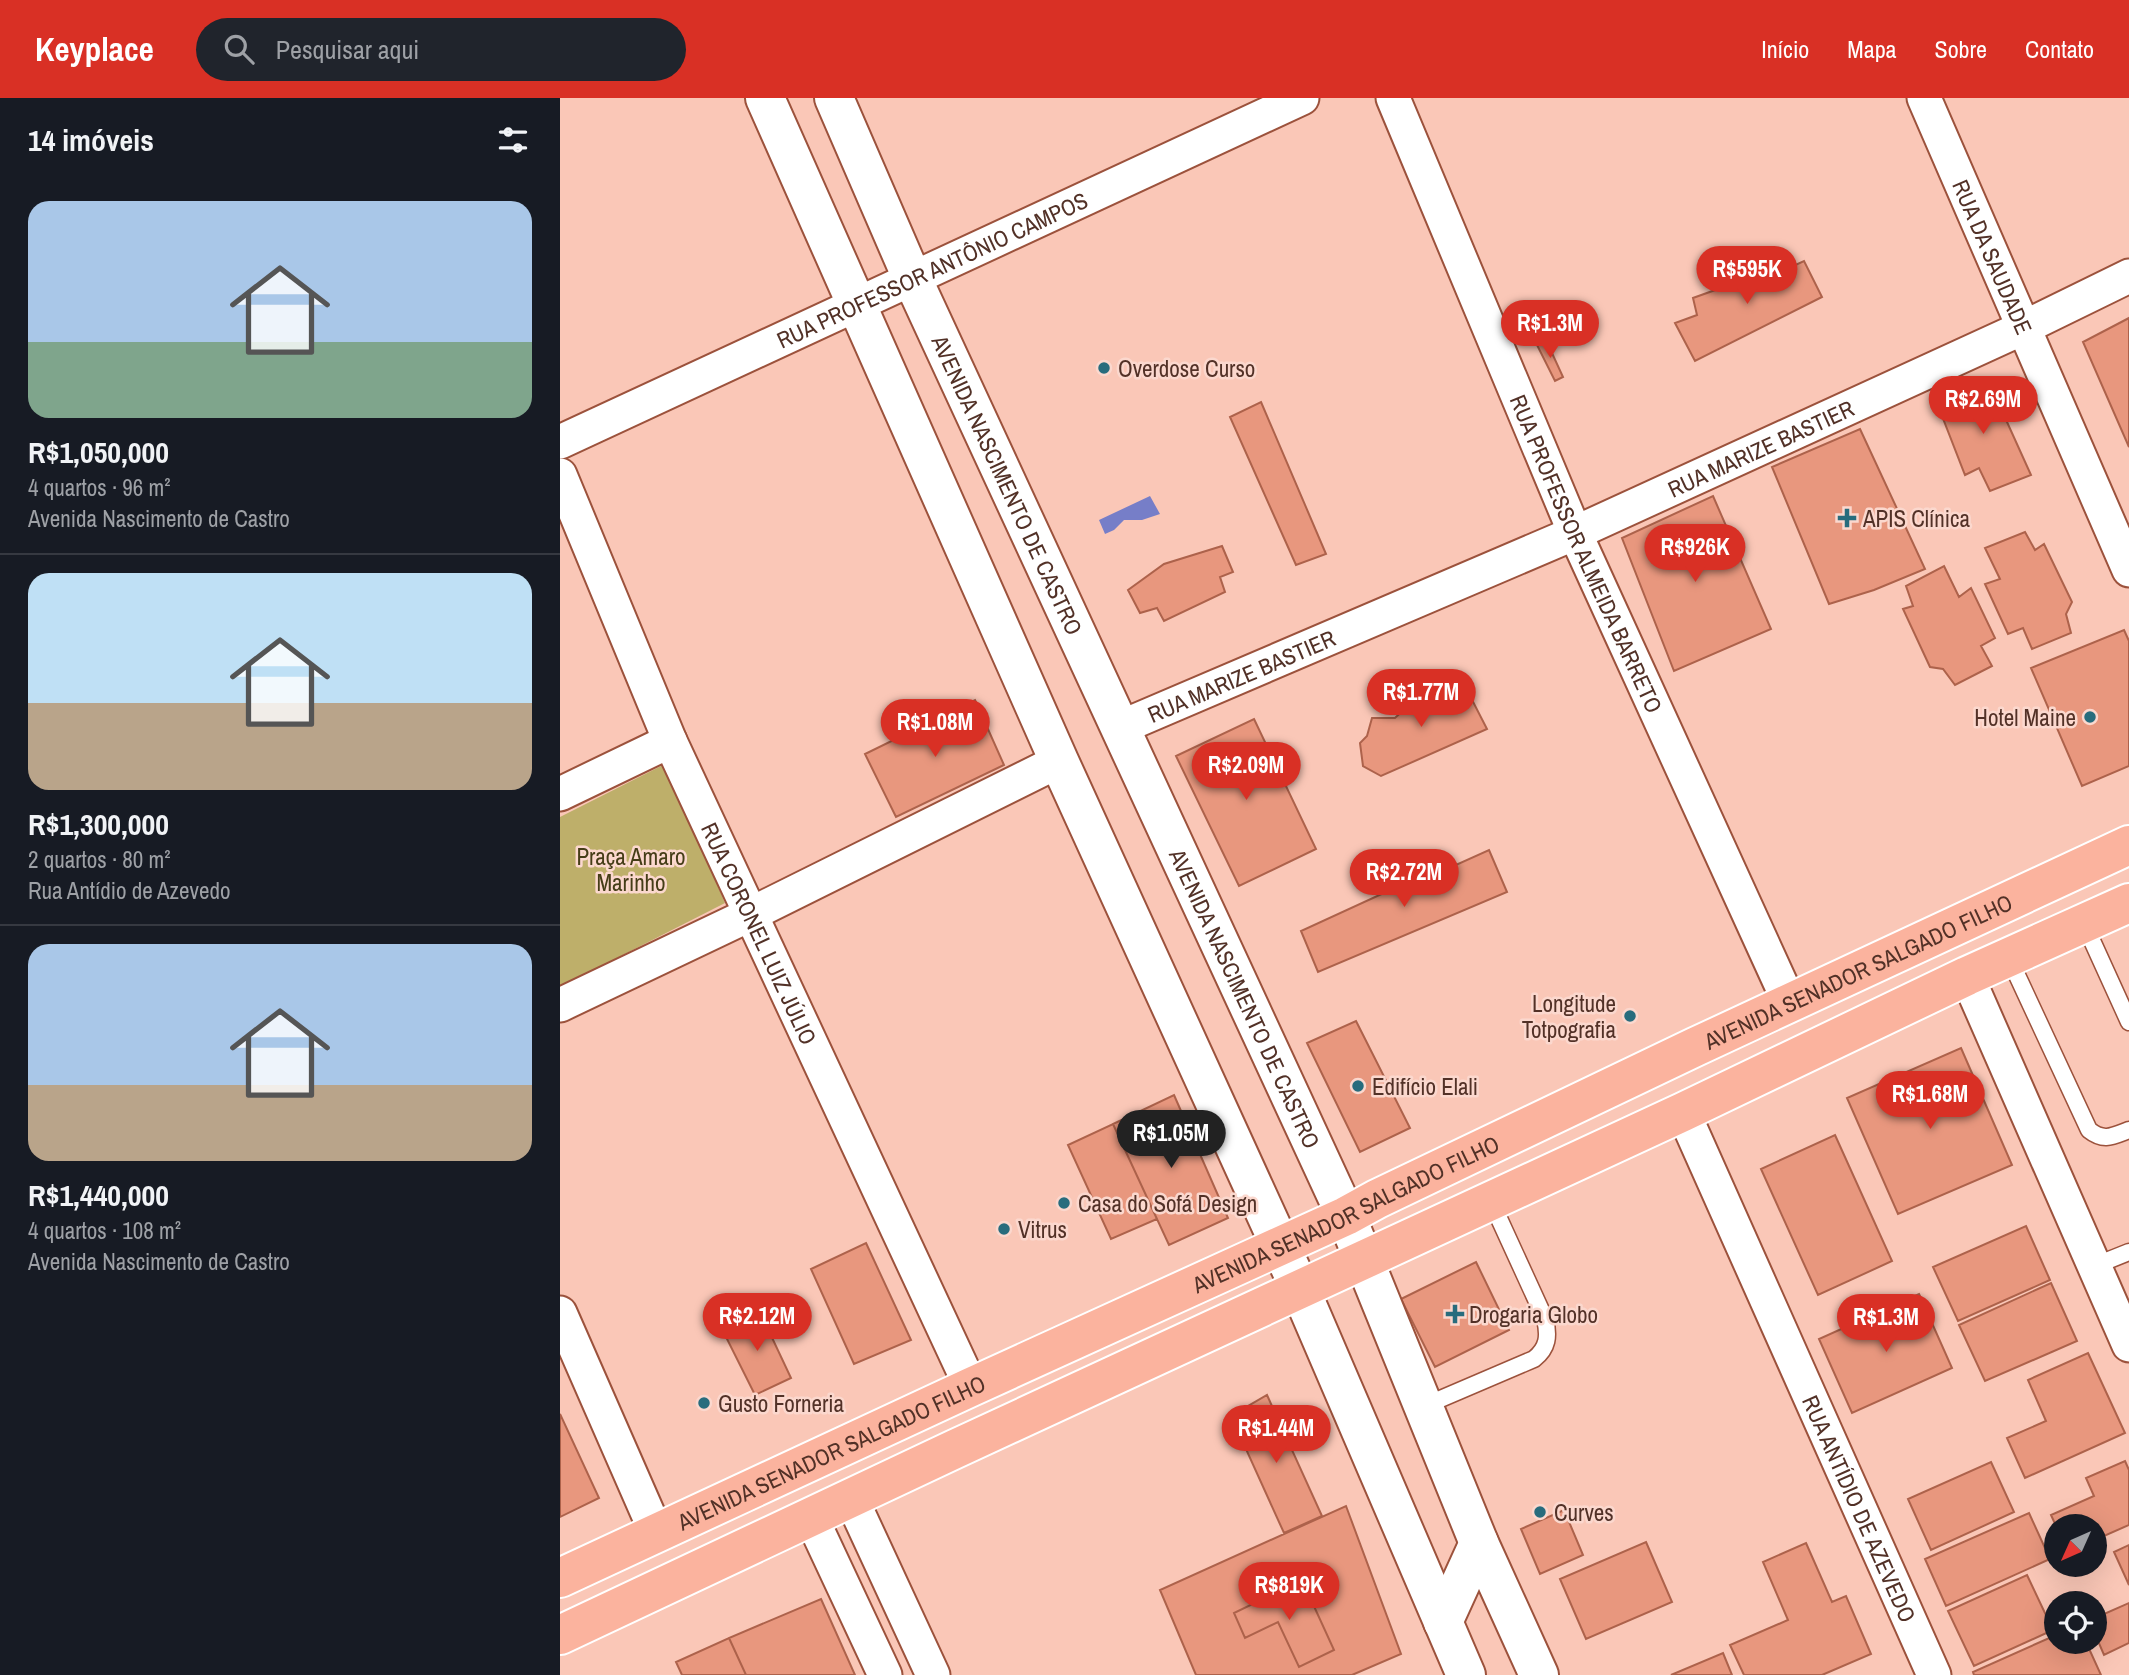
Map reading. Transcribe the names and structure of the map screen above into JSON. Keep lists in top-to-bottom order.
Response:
{
  "streets": {
    "highway": ["AVENIDA SENADOR SALGADO FILHO"],
    "main road": ["AVENIDA NASCIMENTO DE CASTRO"],
    "street": [
      "RUA DA SAUDADE",
      "RUA PROFESSOR ANTÔNIO CAMPOS",
      "RUA MARIZE BASTIER",
      "RUA PROFESSOR ALMEIDA BARRETO",
      "RUA CORONEL LUIZ JÚLIO",
      "RUA ANTÍDIO DE AZEVEDO"
    ]
  },
  "crossings": [
    ["RUA DA SAUDADE", "RUA MARIZE BASTIER"],
    ["RUA PROFESSOR ANTÔNIO CAMPOS", "AVENIDA NASCIMENTO DE CASTRO"],
    ["RUA MARIZE BASTIER", "AVENIDA NASCIMENTO DE CASTRO"],
    ["RUA MARIZE BASTIER", "RUA PROFESSOR ALMEIDA BARRETO"],
    ["AVENIDA NASCIMENTO DE CASTRO", "AVENIDA SENADOR SALGADO FILHO"],
    ["RUA PROFESSOR ALMEIDA BARRETO", "AVENIDA SENADOR SALGADO FILHO"],
    ["RUA CORONEL LUIZ JÚLIO", "AVENIDA SENADOR SALGADO FILHO"]
  ],
  "parks": ["Praça Amaro Marinho"],
  "places": {
    "other": [
      "Overdose Curso",
      "Hotel Maine",
      "Longitude Totpografia",
      "Edifício Elali",
      "Casa do Sofá Design",
      "Vitrus",
      "Gusto Forneria",
      "Curves"
    ],
    "health": ["APIS Clínica", "Drogaria Globo"]
  },
  "north": "bottom left",
  "page": {
    "header": "Keyplace",
    "search": "Pesquisar aqui",
    "nav": [
      "Início",
      "Mapa",
      "Sobre",
      "Contato"
    ],
    "heading": "14 imóveis",
    "list": [
      {
        "name": "R$1,050,000",
        "note": "4 quartos · 96 m² · Avenida Nascimento de Castro"
      },
      {
        "name": "R$1,300,000",
        "note": "2 quartos · 80 m² · Rua Antídio de Azevedo"
      },
      {
        "name": "R$1,440,000",
        "note": "4 quartos · 108 m² · Avenida Nascimento de Castro"
      }
    ],
    "price": [
      "R$595K",
      "R$1.3M",
      "R$2.69M",
      "R$926K",
      "R$1.77M",
      "R$1.08M",
      "R$2.09M",
      "R$2.72M",
      "R$1.68M",
      "R$1.05M",
      "R$2.12M",
      "R$1.3M",
      "R$1.44M",
      "R$819K"
    ]
  }
}
